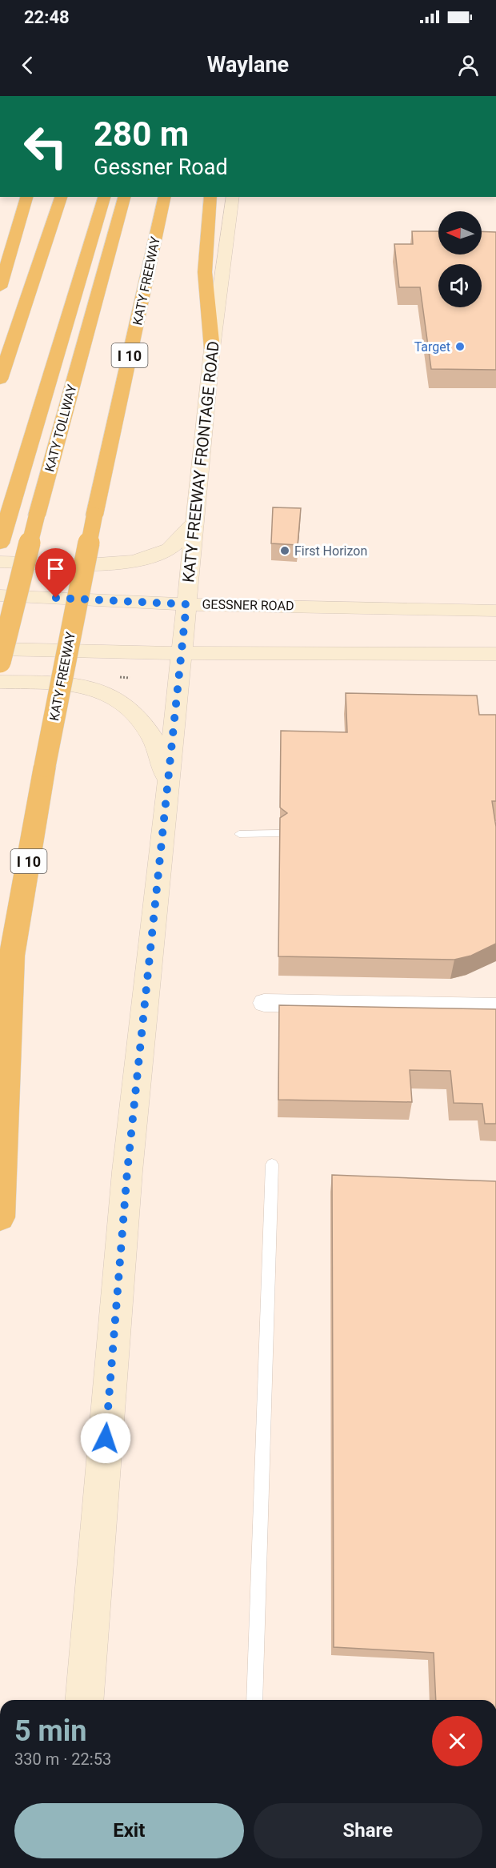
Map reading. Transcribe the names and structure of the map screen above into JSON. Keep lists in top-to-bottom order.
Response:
{
  "streets": {
    "highway": ["KATY FREEWAY", "I 10", "KATY TOLLWAY"],
    "main road": ["KATY FREEWAY FRONTAGE ROAD", "GESSNER ROAD"]
  },
  "crossings": [
    ["KATY FREEWAY FRONTAGE ROAD", "GESSNER ROAD"]
  ],
  "places": ["Target", "First Horizon"],
  "north": "left",
  "page": {
    "status": "22:48",
    "header": "Waylane",
    "turn": ["280 m", "Gessner Road"],
    "heading": ["5 min", "330 m · 22:53"],
    "buttons": ["Exit", "Share"]
  }
}
